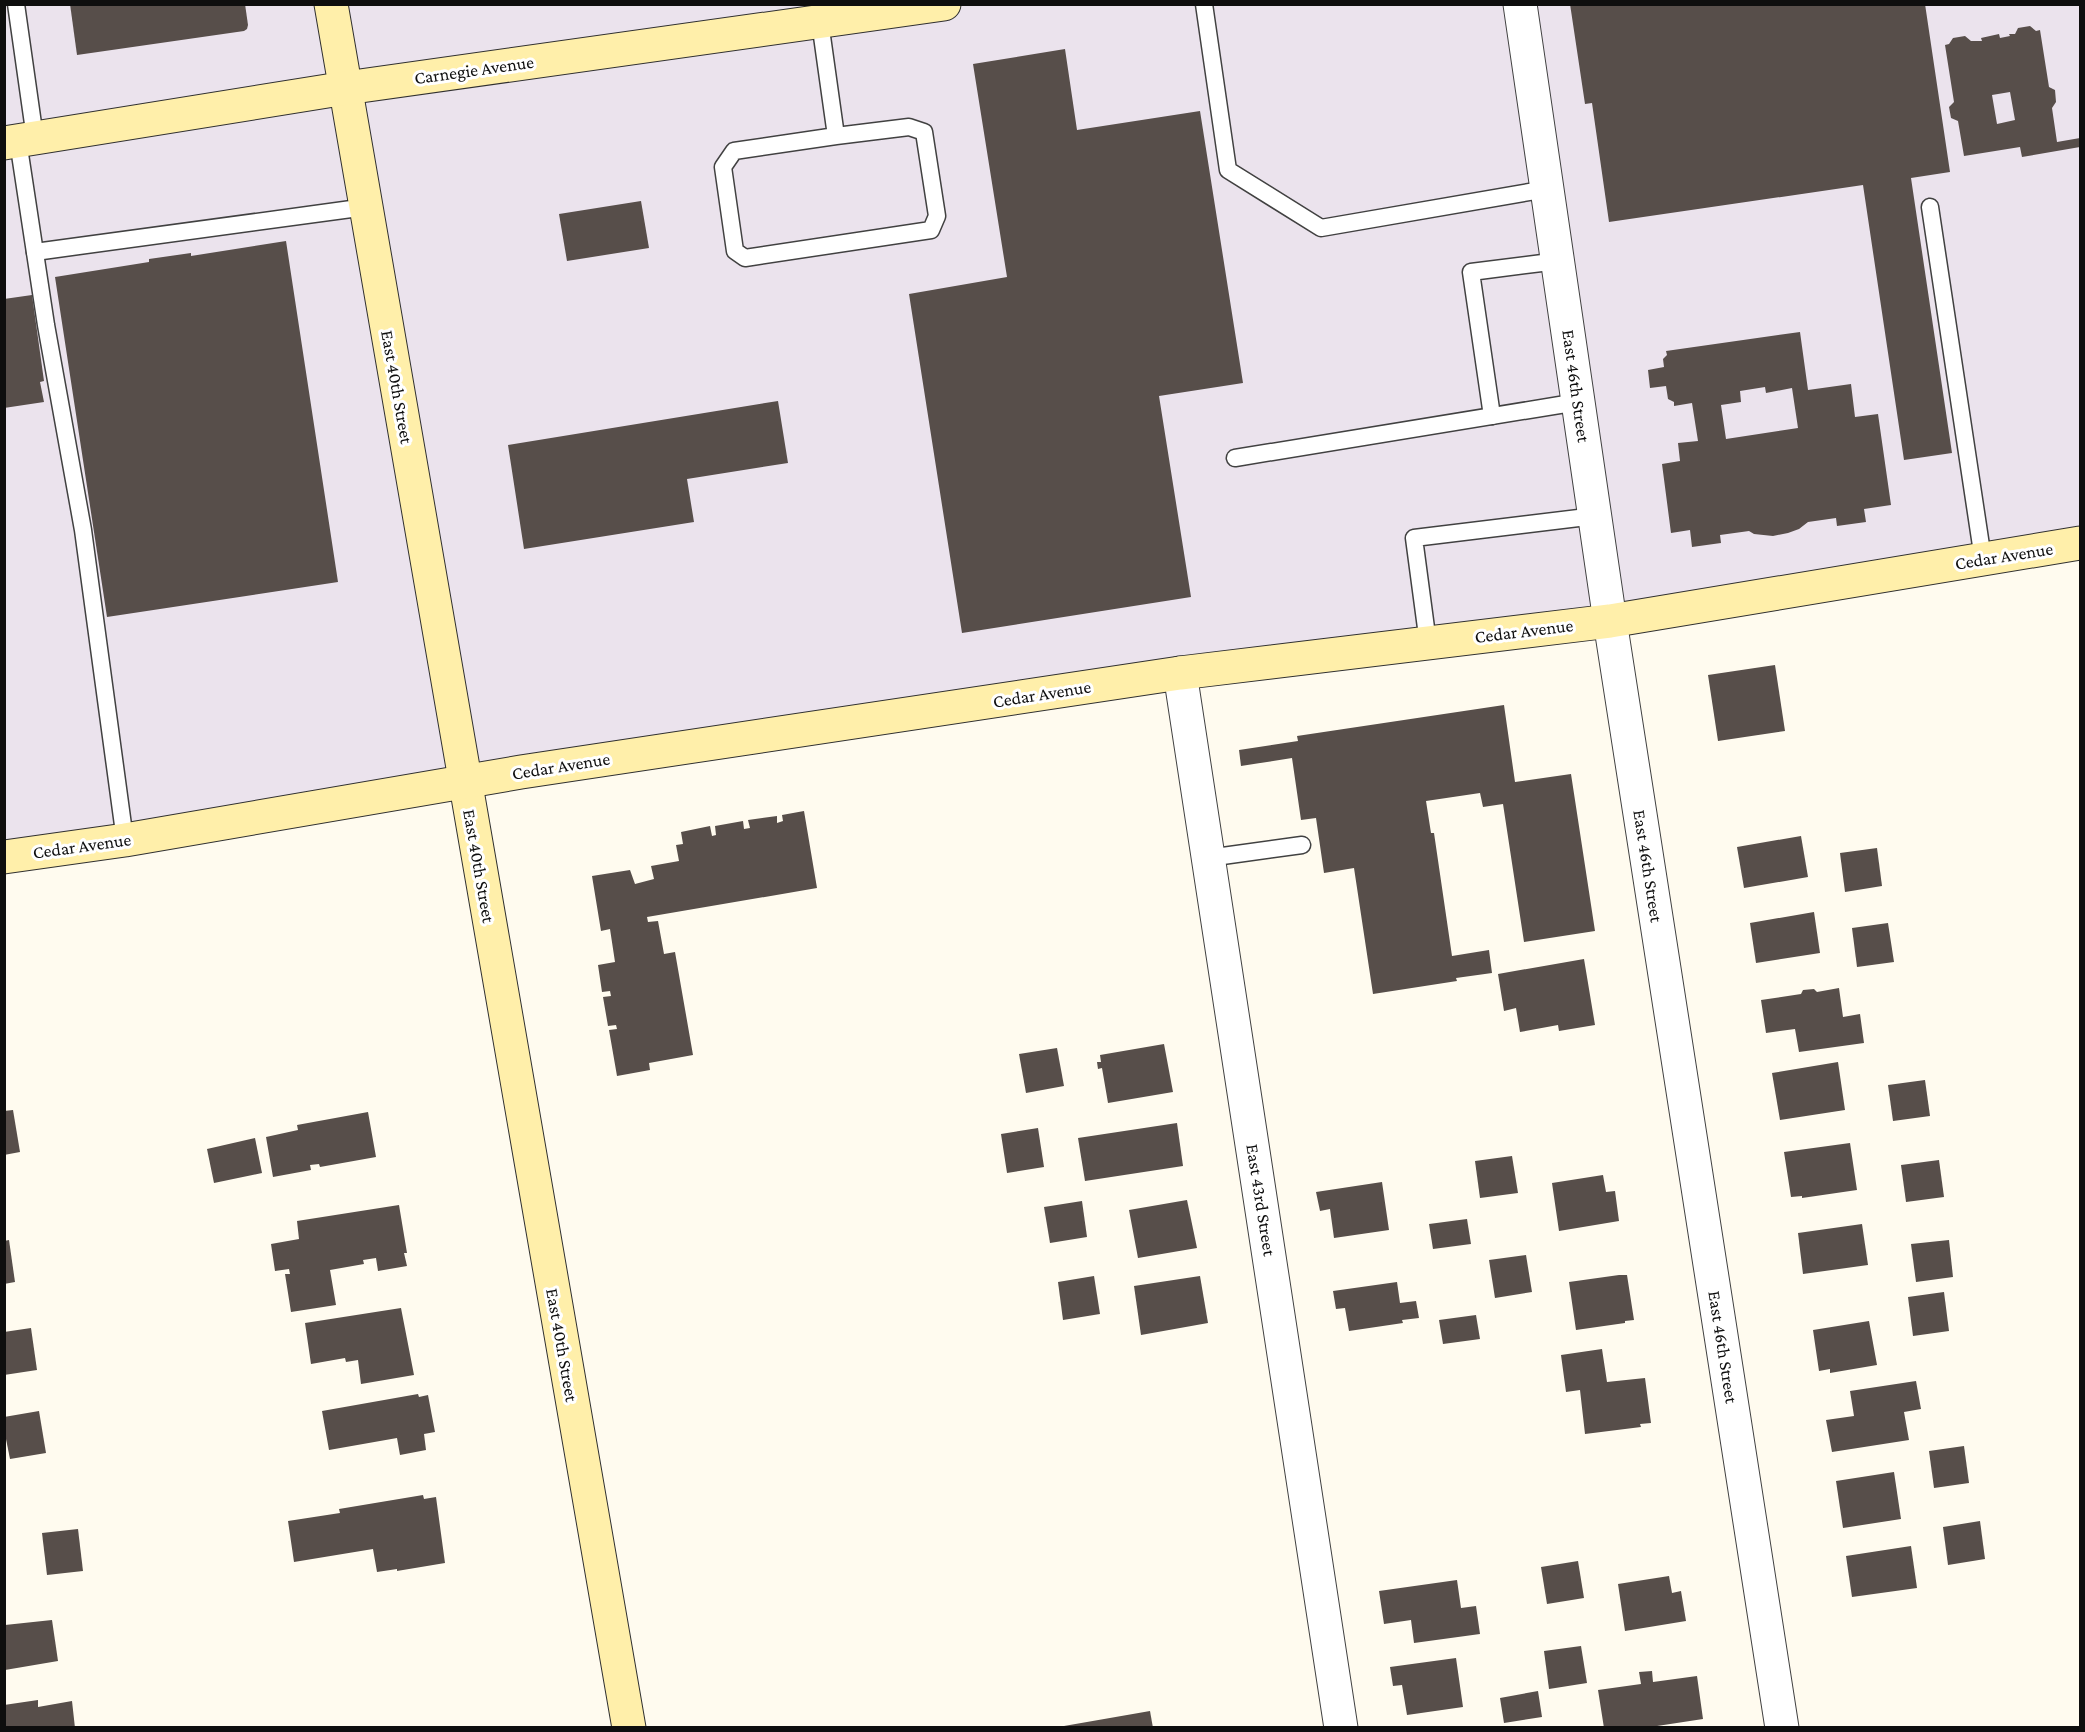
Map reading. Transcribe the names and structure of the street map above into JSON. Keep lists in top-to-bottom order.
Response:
{
  "streets": {
    "street": [
      "Carnegie Avenue",
      "East 46th Street",
      "East 40th Street",
      "Cedar Avenue",
      "East 43rd Street"
    ]
  },
  "crossings": [
    ["Carnegie Avenue", "East 40th Street"],
    ["East 46th Street", "Cedar Avenue"],
    ["East 40th Street", "Cedar Avenue"],
    ["Cedar Avenue", "East 43rd Street"]
  ]
}
